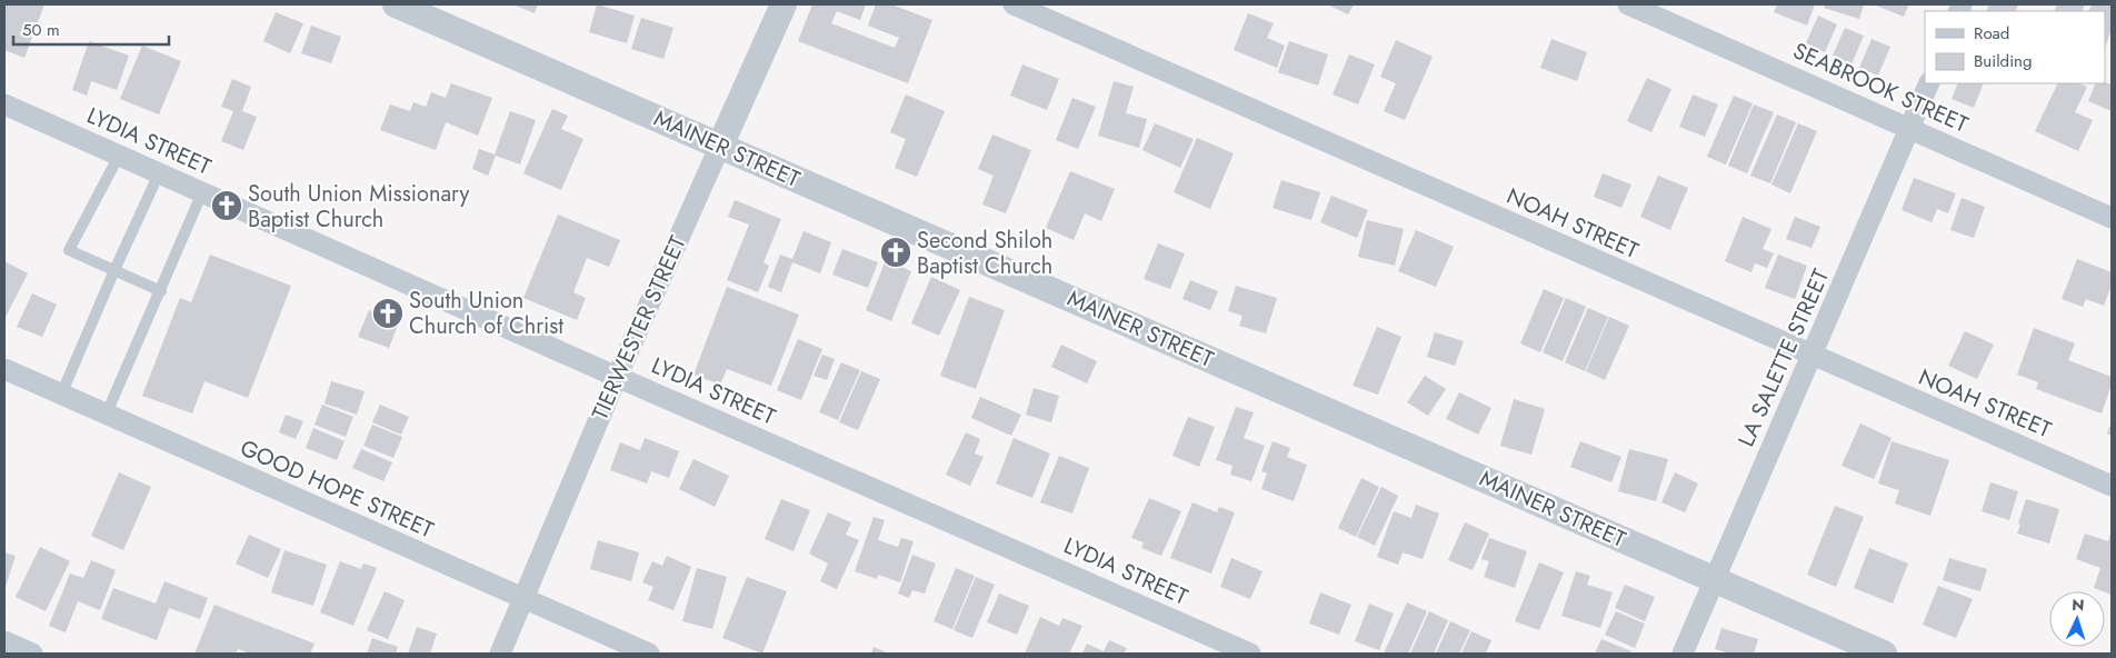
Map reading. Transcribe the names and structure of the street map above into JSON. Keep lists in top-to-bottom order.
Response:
{
  "streets": {
    "street": [
      "SEABROOK STREET",
      "LYDIA STREET",
      "MAINER STREET",
      "NOAH STREET",
      "TIERWESTER STREET",
      "LA SALETTE STREET",
      "GOOD HOPE STREET"
    ]
  },
  "crossings": [
    ["SEABROOK STREET", "LA SALETTE STREET"],
    ["LYDIA STREET", "TIERWESTER STREET"],
    ["MAINER STREET", "TIERWESTER STREET"],
    ["MAINER STREET", "LA SALETTE STREET"],
    ["NOAH STREET", "LA SALETTE STREET"],
    ["TIERWESTER STREET", "GOOD HOPE STREET"]
  ],
  "places": {
    "church": ["South Union Missionary Baptist Church", "Second Shiloh Baptist Church", "South Union Church of Christ"]
  },
  "legend": ["Road", "Building"],
  "scale_bar": "50 m",
  "north": "top"
}
